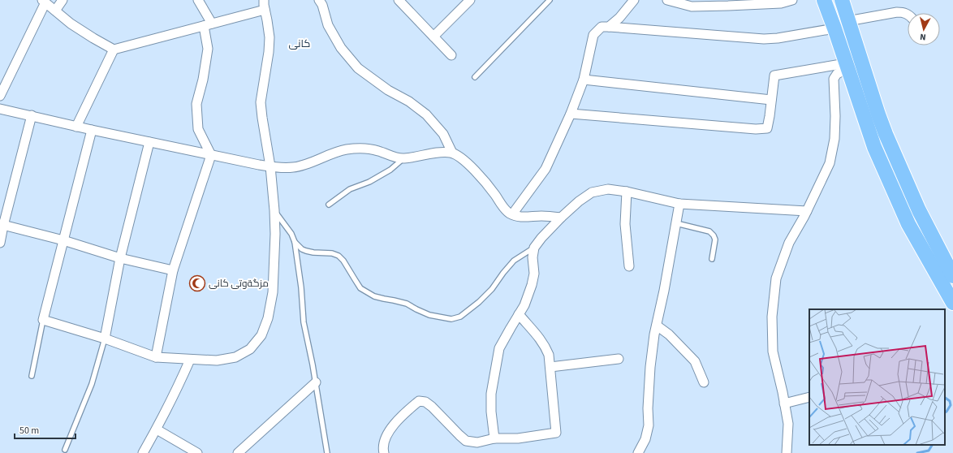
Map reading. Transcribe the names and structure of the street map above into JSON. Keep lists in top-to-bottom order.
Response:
{
  "districts": ["کانی"],
  "places": {
    "mosque": ["مزگةوتی کانی"]
  },
  "scale_bar": "50 m",
  "north": "bottom"
}
